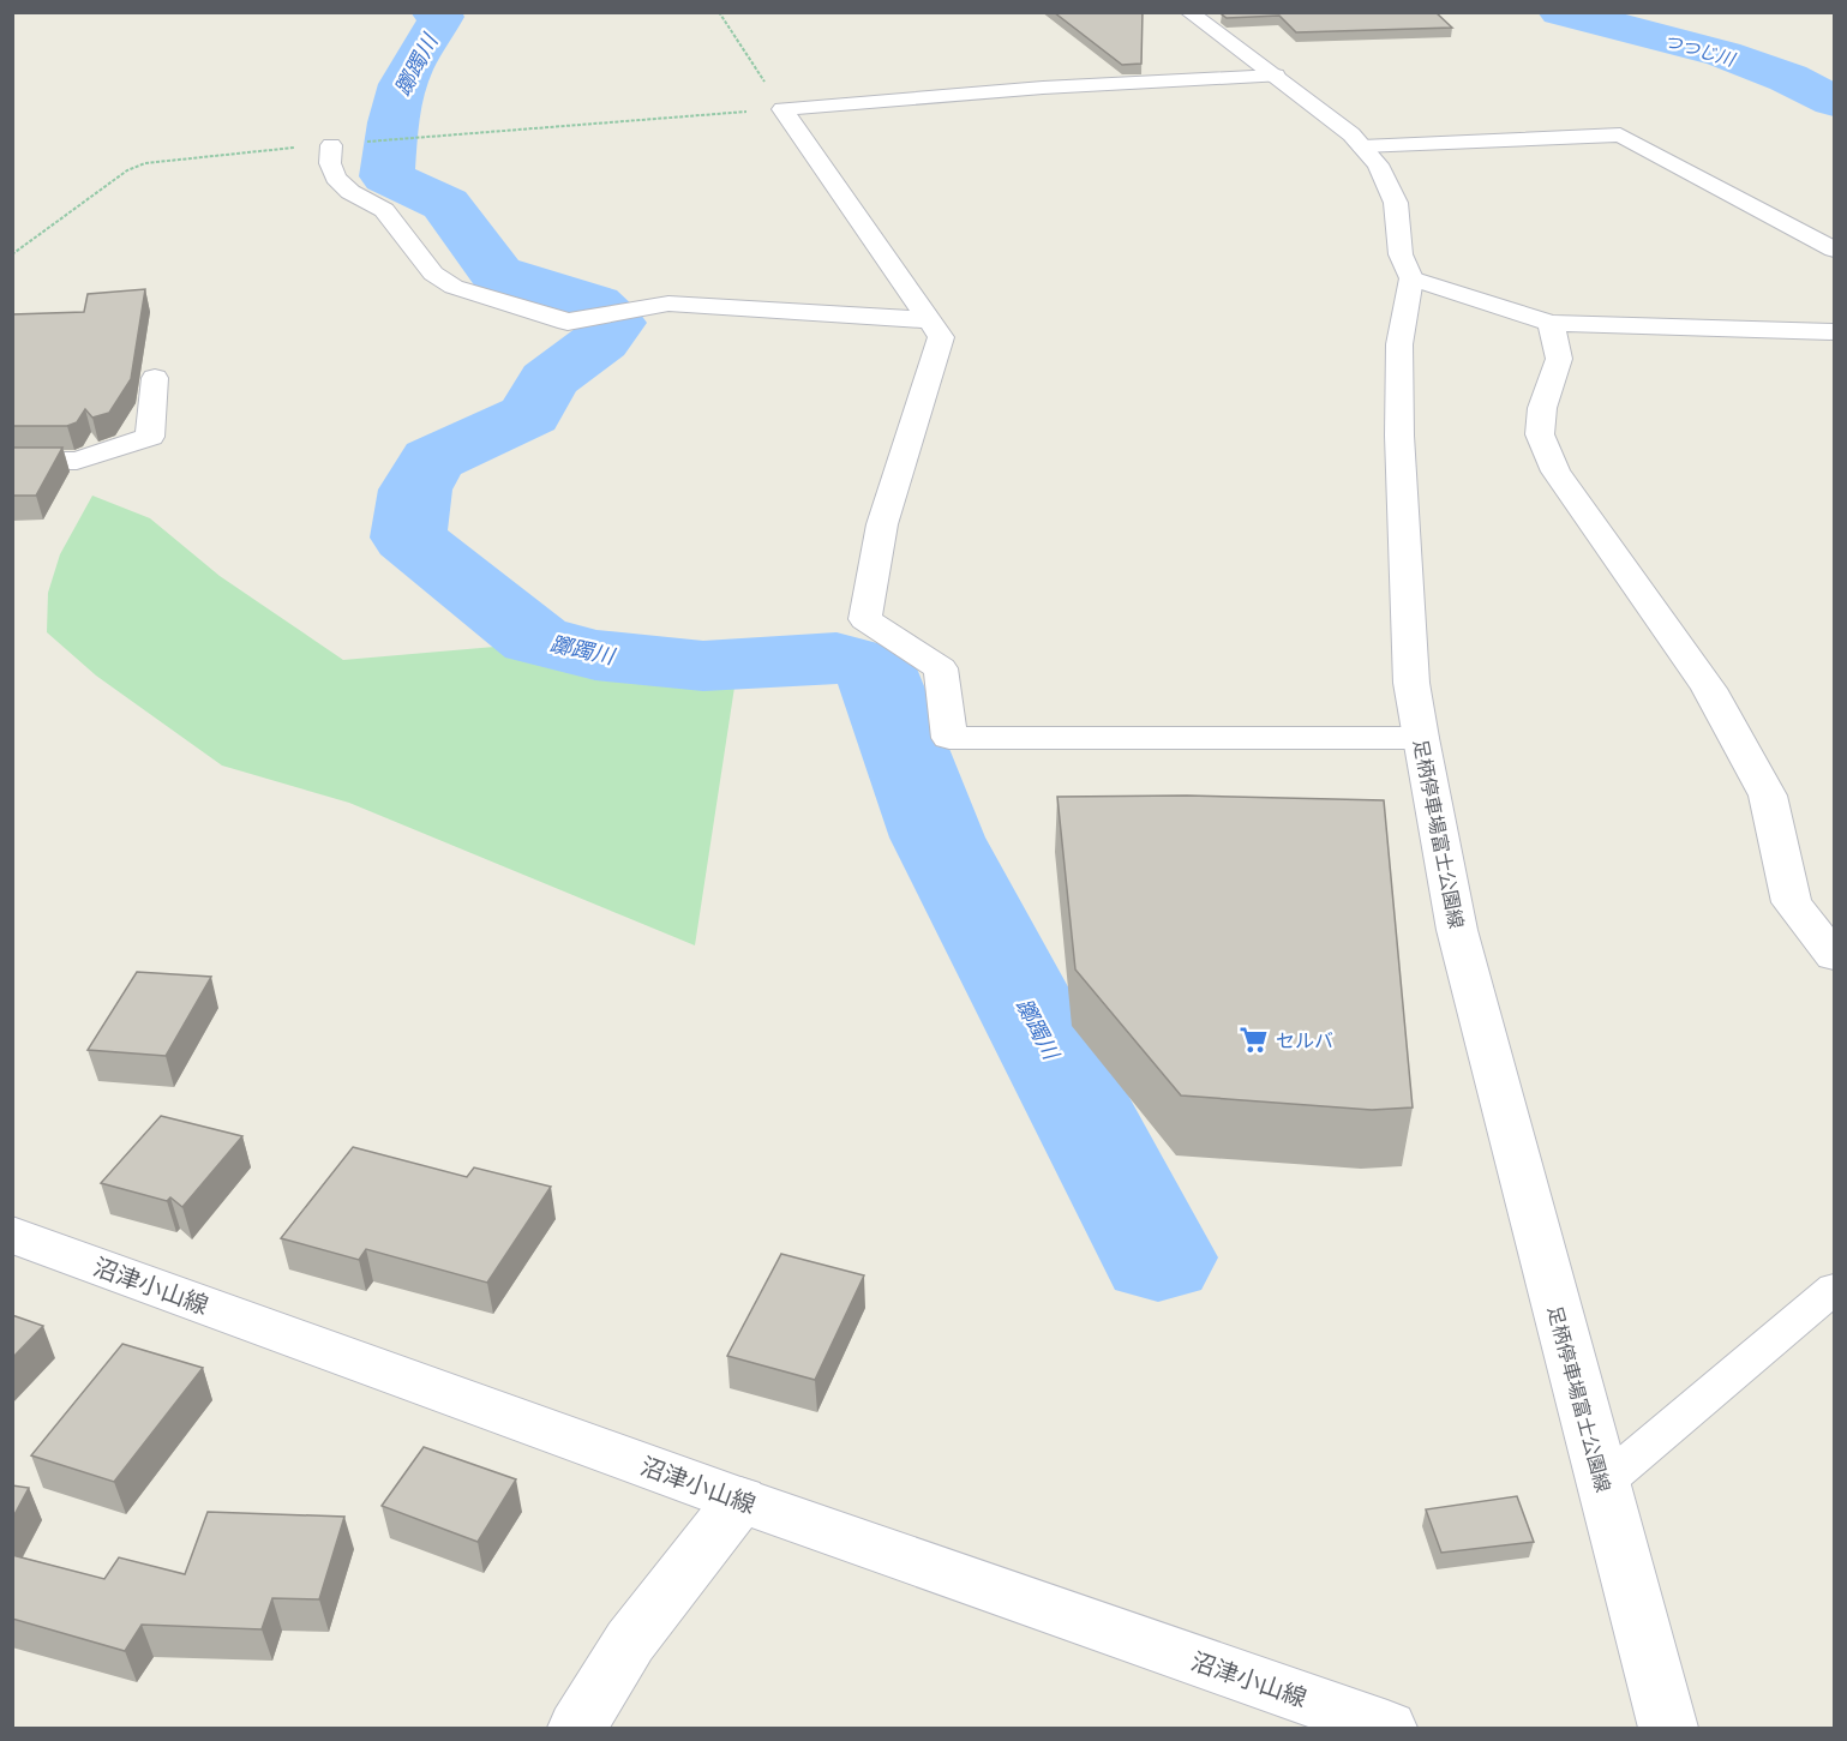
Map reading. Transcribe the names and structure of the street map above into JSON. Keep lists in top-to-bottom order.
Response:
{
  "streets": {
    "street": ["足柄停車場富士公園線", "沼津小山線"]
  },
  "water": ["つつじ川", "躑躅川"],
  "places": {
    "supermarket": ["セルバ"]
  }
}
